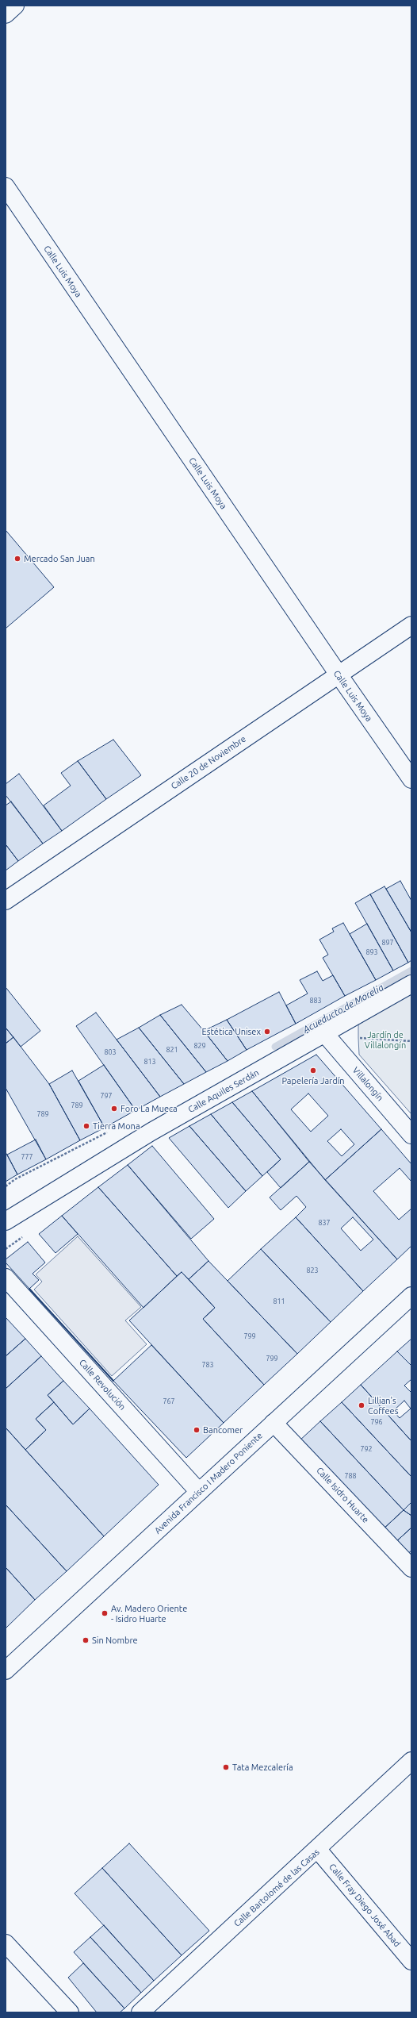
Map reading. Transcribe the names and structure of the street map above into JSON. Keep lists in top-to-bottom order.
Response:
{
  "streets": {
    "street": [
      "Calle Luis Moya",
      "Calle 20 de Noviembre",
      "Villalongín",
      "Calle Aquiles Serdán",
      "Calle Revolución",
      "Avenida Francisco I Madero Poniente",
      "Calle Isidro Huarte",
      "Calle Bartolomé de las Casas",
      "Calle Fray Diego José Abad"
    ]
  },
  "crossings": [
    ["Calle Luis Moya", "Calle 20 de Noviembre"],
    ["Villalongín", "Calle Aquiles Serdán"],
    ["Calle Revolución", "Avenida Francisco I Madero Poniente"],
    ["Avenida Francisco I Madero Poniente", "Calle Isidro Huarte"],
    ["Calle Bartolomé de las Casas", "Calle Fray Diego José Abad"]
  ],
  "water": ["Acueducto de Morelia"],
  "parks": ["Jardín de Villalongín"],
  "places": [
    "Mercado San Juan",
    "Estética Unisex",
    "Papelería Jardín",
    "Foro La Mueca",
    "Tierra Mona",
    "Lillian's Coffees",
    "Bancomer",
    "Av. Madero Oriente - Isidro Huarte",
    "Sin Nombre",
    "Tata Mezcalería"
  ],
  "house_numbers": [
    "897",
    "893",
    "883",
    "829",
    "821",
    "803",
    "813",
    "797",
    "789",
    "789",
    "777",
    "837",
    "823",
    "811",
    "799",
    "799",
    "783",
    "767",
    "796",
    "792",
    "788"
  ]
}
